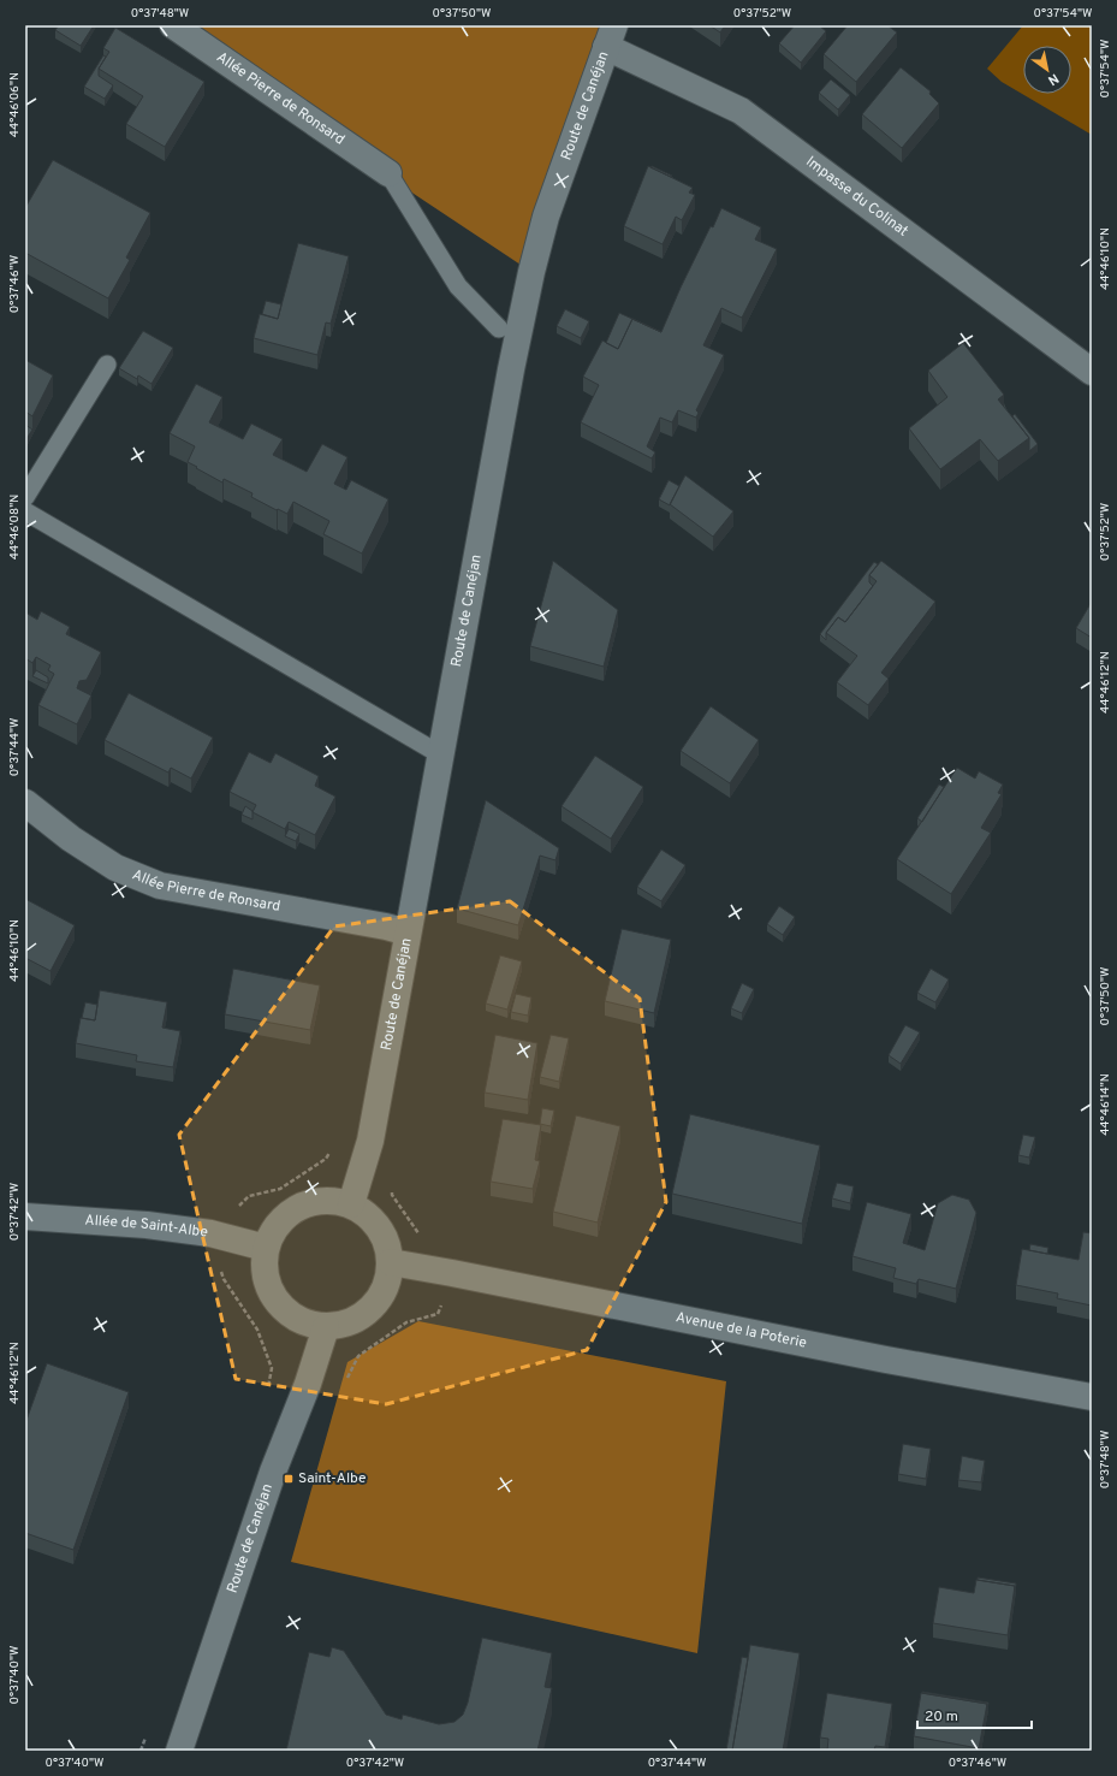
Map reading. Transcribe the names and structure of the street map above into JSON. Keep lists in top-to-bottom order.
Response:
{
  "streets": {
    "street": [
      "Allée Pierre de Ronsard",
      "Route de Canéjan",
      "Impasse du Colinat",
      "Allée de Saint-Albe",
      "Avenue de la Poterie"
    ]
  },
  "crossings": [
    ["Allée Pierre de Ronsard", "Route de Canéjan"],
    ["Route de Canéjan", "Impasse du Colinat"],
    ["Route de Canéjan", "Allée de Saint-Albe"],
    ["Route de Canéjan", "Avenue de la Poterie"],
    ["Allée de Saint-Albe", "Avenue de la Poterie"]
  ],
  "places": {
    "transit": ["Saint-Albe"]
  },
  "scale_bar": "20 m",
  "north": "bottom right",
  "coordinates": [
    "0°37'48\"W",
    "0°37'50\"W",
    "0°37'52\"W",
    "0°37'54\"W",
    "44°46'06\"N",
    "44°46'10\"N",
    "0°37'46\"W",
    "44°46'08\"N",
    "44°46'12\"N",
    "0°37'44\"W",
    "44°46'14\"N",
    "0°37'42\"W",
    "0°37'40\"W"
  ]
}
